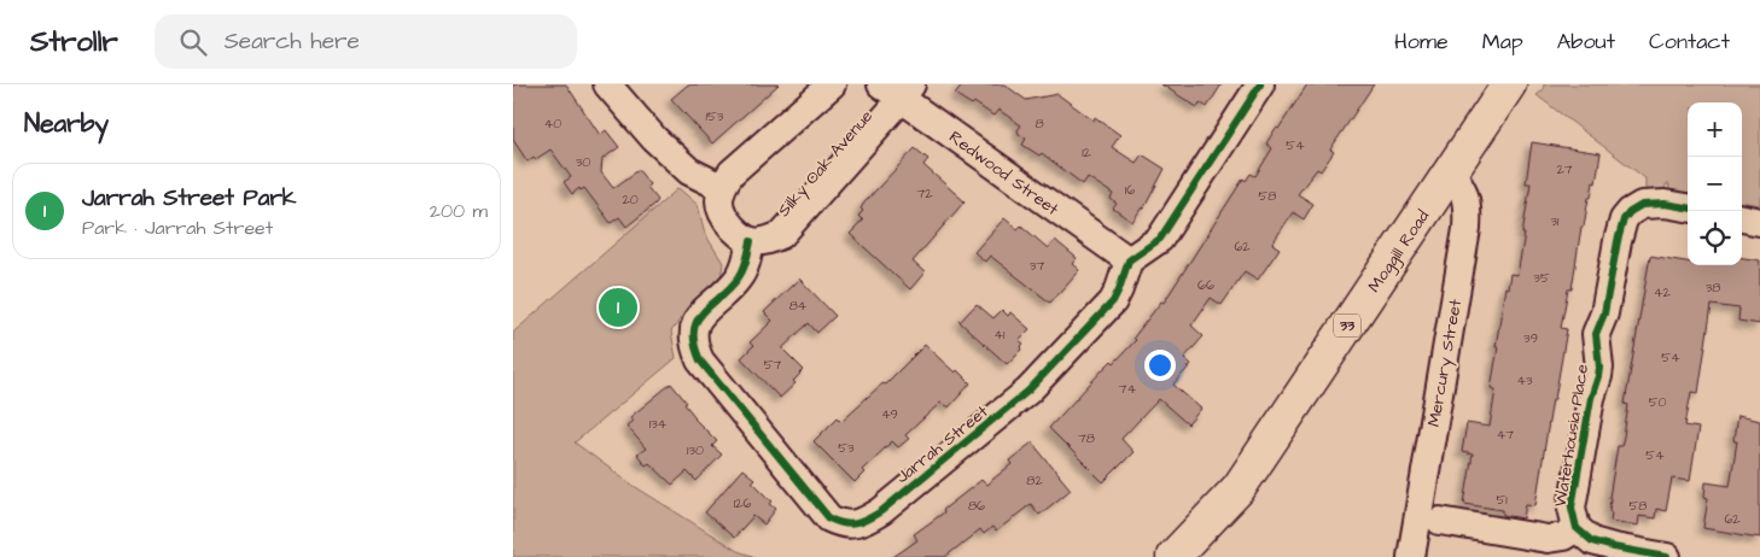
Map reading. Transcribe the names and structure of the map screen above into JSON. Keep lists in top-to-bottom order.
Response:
{
  "streets": {
    "main road": ["Moggill Road", "33"],
    "street": [
      "Silky Oak Avenue",
      "Redwood Street",
      "Mercury Street",
      "Waterhousia Place",
      "Jarrah Street"
    ]
  },
  "crossings": [
    ["Silky Oak Avenue", "Redwood Street"],
    ["Silky Oak Avenue", "Jarrah Street"],
    ["Redwood Street", "Jarrah Street"],
    ["Moggill Road", "Mercury Street"]
  ],
  "house_numbers": [
    "153",
    "40",
    "8",
    "54",
    "12",
    "30",
    "27",
    "16",
    "72",
    "58",
    "20",
    "31",
    "62",
    "37",
    "35",
    "66",
    "38",
    "42",
    "84",
    "41",
    "39",
    "54",
    "57",
    "43",
    "74",
    "50",
    "49",
    "134",
    "47",
    "78",
    "53",
    "130",
    "54",
    "82",
    "51",
    "126",
    "86",
    "58",
    "62"
  ],
  "page": {
    "header": "Strollr",
    "search": "Search here",
    "nav": [
      "Home",
      "Map",
      "About",
      "Contact"
    ],
    "heading": "Nearby",
    "map_buttons": ["+", "−"],
    "list": [
      {
        "mark": "1",
        "name": "Jarrah Street Park",
        "note": "Park · Jarrah Street",
        "value": "200 m"
      }
    ],
    "pins": "1"
  }
}
